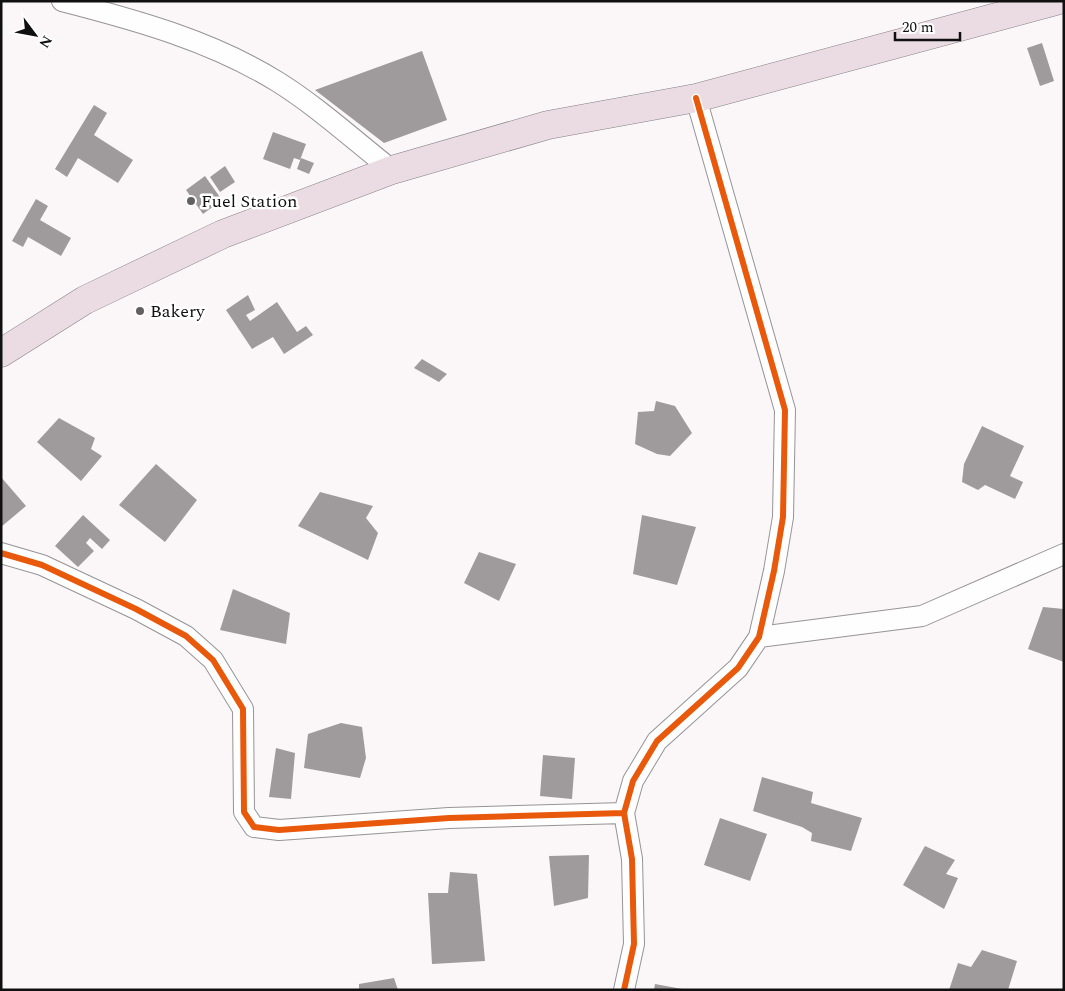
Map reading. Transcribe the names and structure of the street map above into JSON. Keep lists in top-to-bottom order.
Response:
{
  "places": ["Fuel Station", "Bakery"],
  "scale_bar": "20 m",
  "north": "bottom right"
}
